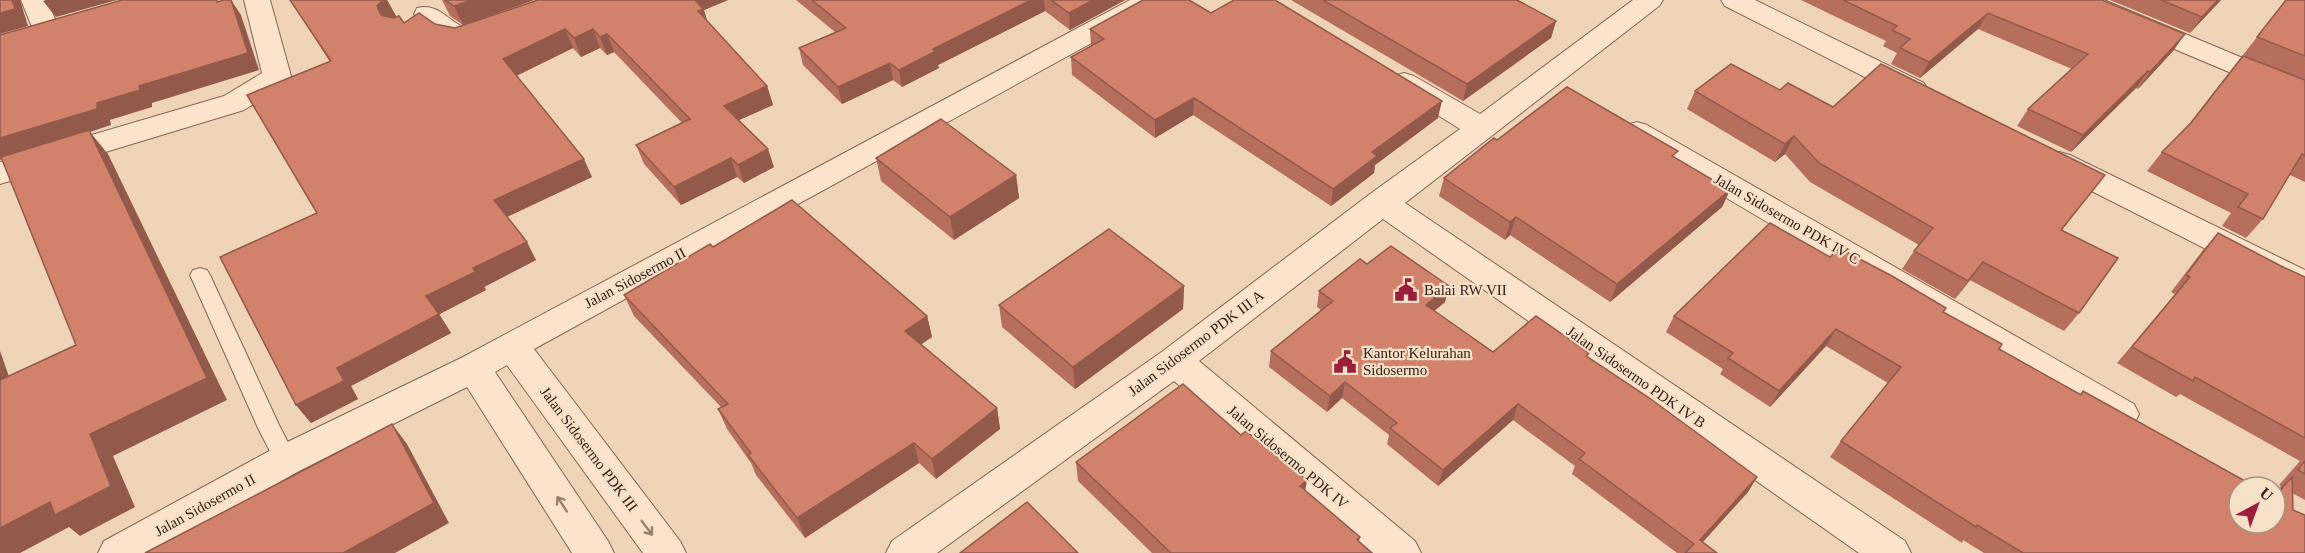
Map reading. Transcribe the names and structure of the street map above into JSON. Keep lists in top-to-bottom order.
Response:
{
  "streets": {
    "street": [
      "Jalan Sidosermo PDK IV C",
      "Jalan Sidosermo II",
      "Jalan Sidosermo PDK III A",
      "Jalan Sidosermo PDK IV B",
      "Jalan Sidosermo PDK III",
      "Jalan Sidosermo PDK IV"
    ]
  },
  "crossings": [
    ["Jalan Sidosermo II", "Jalan Sidosermo PDK III"],
    ["Jalan Sidosermo PDK III A", "Jalan Sidosermo PDK IV B"],
    ["Jalan Sidosermo PDK III A", "Jalan Sidosermo PDK IV"]
  ],
  "places": {
    "public building": ["Balai RW VII", "Kantor Kelurahan Sidosermo"]
  },
  "north": "top right"
}
